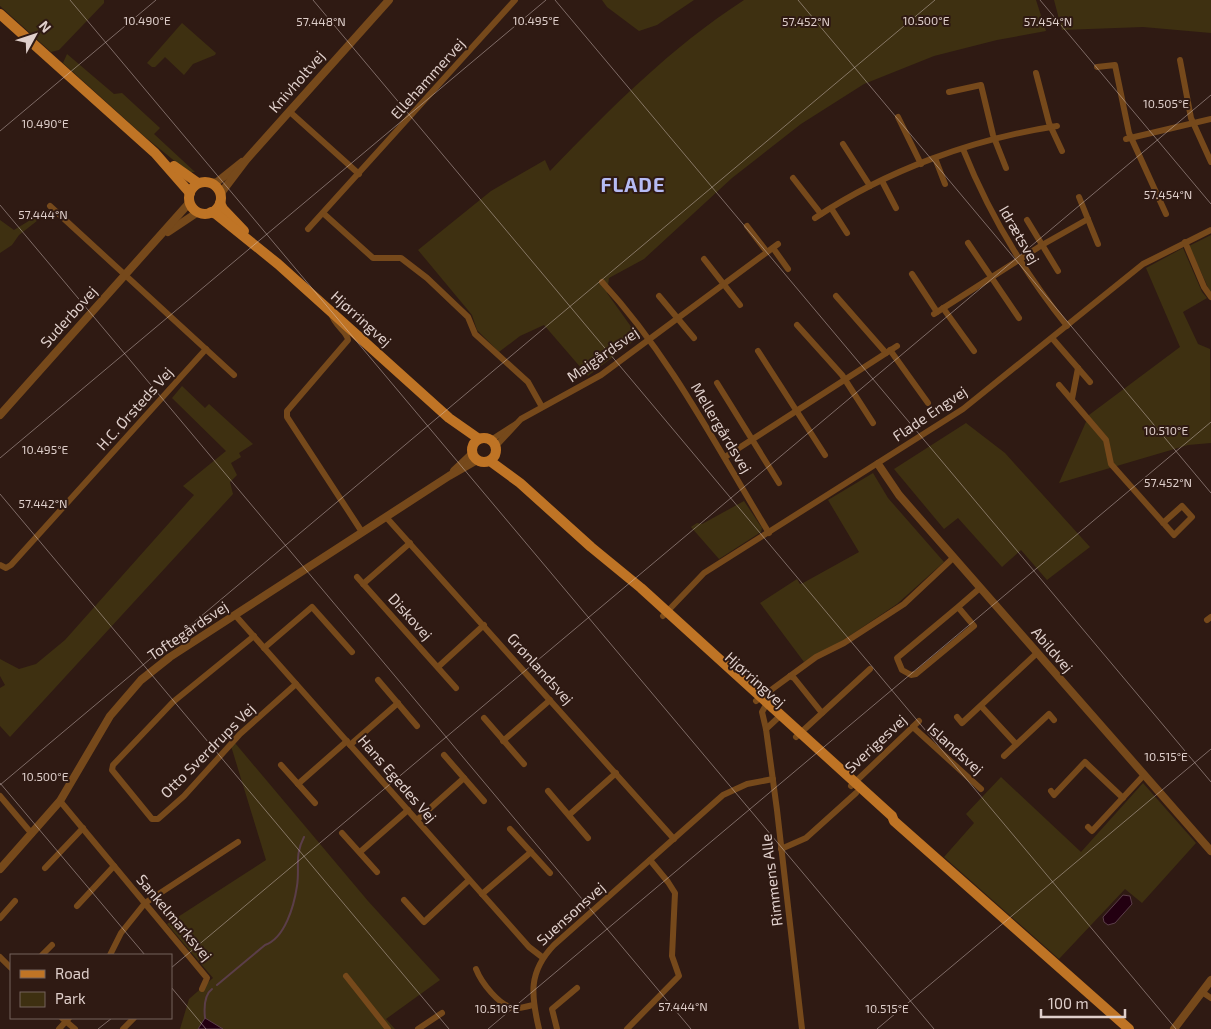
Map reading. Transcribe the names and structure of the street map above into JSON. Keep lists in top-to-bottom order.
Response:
{
  "streets": {
    "main road": ["Hjørringvej"],
    "street": [
      "Ellehammervej",
      "Knivholtvej",
      "Idrætsvej",
      "Suderbovej",
      "Maigårdsvej",
      "H.C. Ørsteds Vej",
      "Flade Engvej",
      "Mellergårdsvej",
      "Diskovej",
      "Toftegårdsvej",
      "Abildvej",
      "Grønlandsvej",
      "Sverigesvej",
      "Islandsvej",
      "Otto Sverdrups Vej",
      "Hans Egedes Vej",
      "Rimmens Alle",
      "Suensonsvej",
      "Sankelmarksvej"
    ]
  },
  "crossings": [
    ["Knivholtvej", "Suderbovej"],
    ["Knivholtvej", "Hjørringvej"],
    ["Idrætsvej", "Flade Engvej"],
    ["Suderbovej", "Hjørringvej"],
    ["Hjørringvej", "Maigårdsvej"],
    ["Hjørringvej", "Flade Engvej"],
    ["Hjørringvej", "Toftegårdsvej"],
    ["Hjørringvej", "Sverigesvej"],
    ["Hjørringvej", "Rimmens Alle"],
    ["Maigårdsvej", "Mellergårdsvej"],
    ["Flade Engvej", "Mellergårdsvej"],
    ["Flade Engvej", "Abildvej"],
    ["Toftegårdsvej", "Grønlandsvej"],
    ["Toftegårdsvej", "Hans Egedes Vej"],
    ["Toftegårdsvej", "Sankelmarksvej"],
    ["Grønlandsvej", "Suensonsvej"],
    ["Sverigesvej", "Islandsvej"],
    ["Sverigesvej", "Rimmens Alle"],
    ["Otto Sverdrups Vej", "Hans Egedes Vej"],
    ["Hans Egedes Vej", "Suensonsvej"],
    ["Rimmens Alle", "Suensonsvej"]
  ],
  "districts": ["FLADE"],
  "legend": ["Road", "Park"],
  "scale_bar": "100 m",
  "north": "top right",
  "coordinates": [
    "10.490°E",
    "10.495°E",
    "10.500°E",
    "57.448°N",
    "57.452°N",
    "57.454°N",
    "10.505°E",
    "57.444°N",
    "10.510°E",
    "57.442°N",
    "10.515°E"
  ]
}
